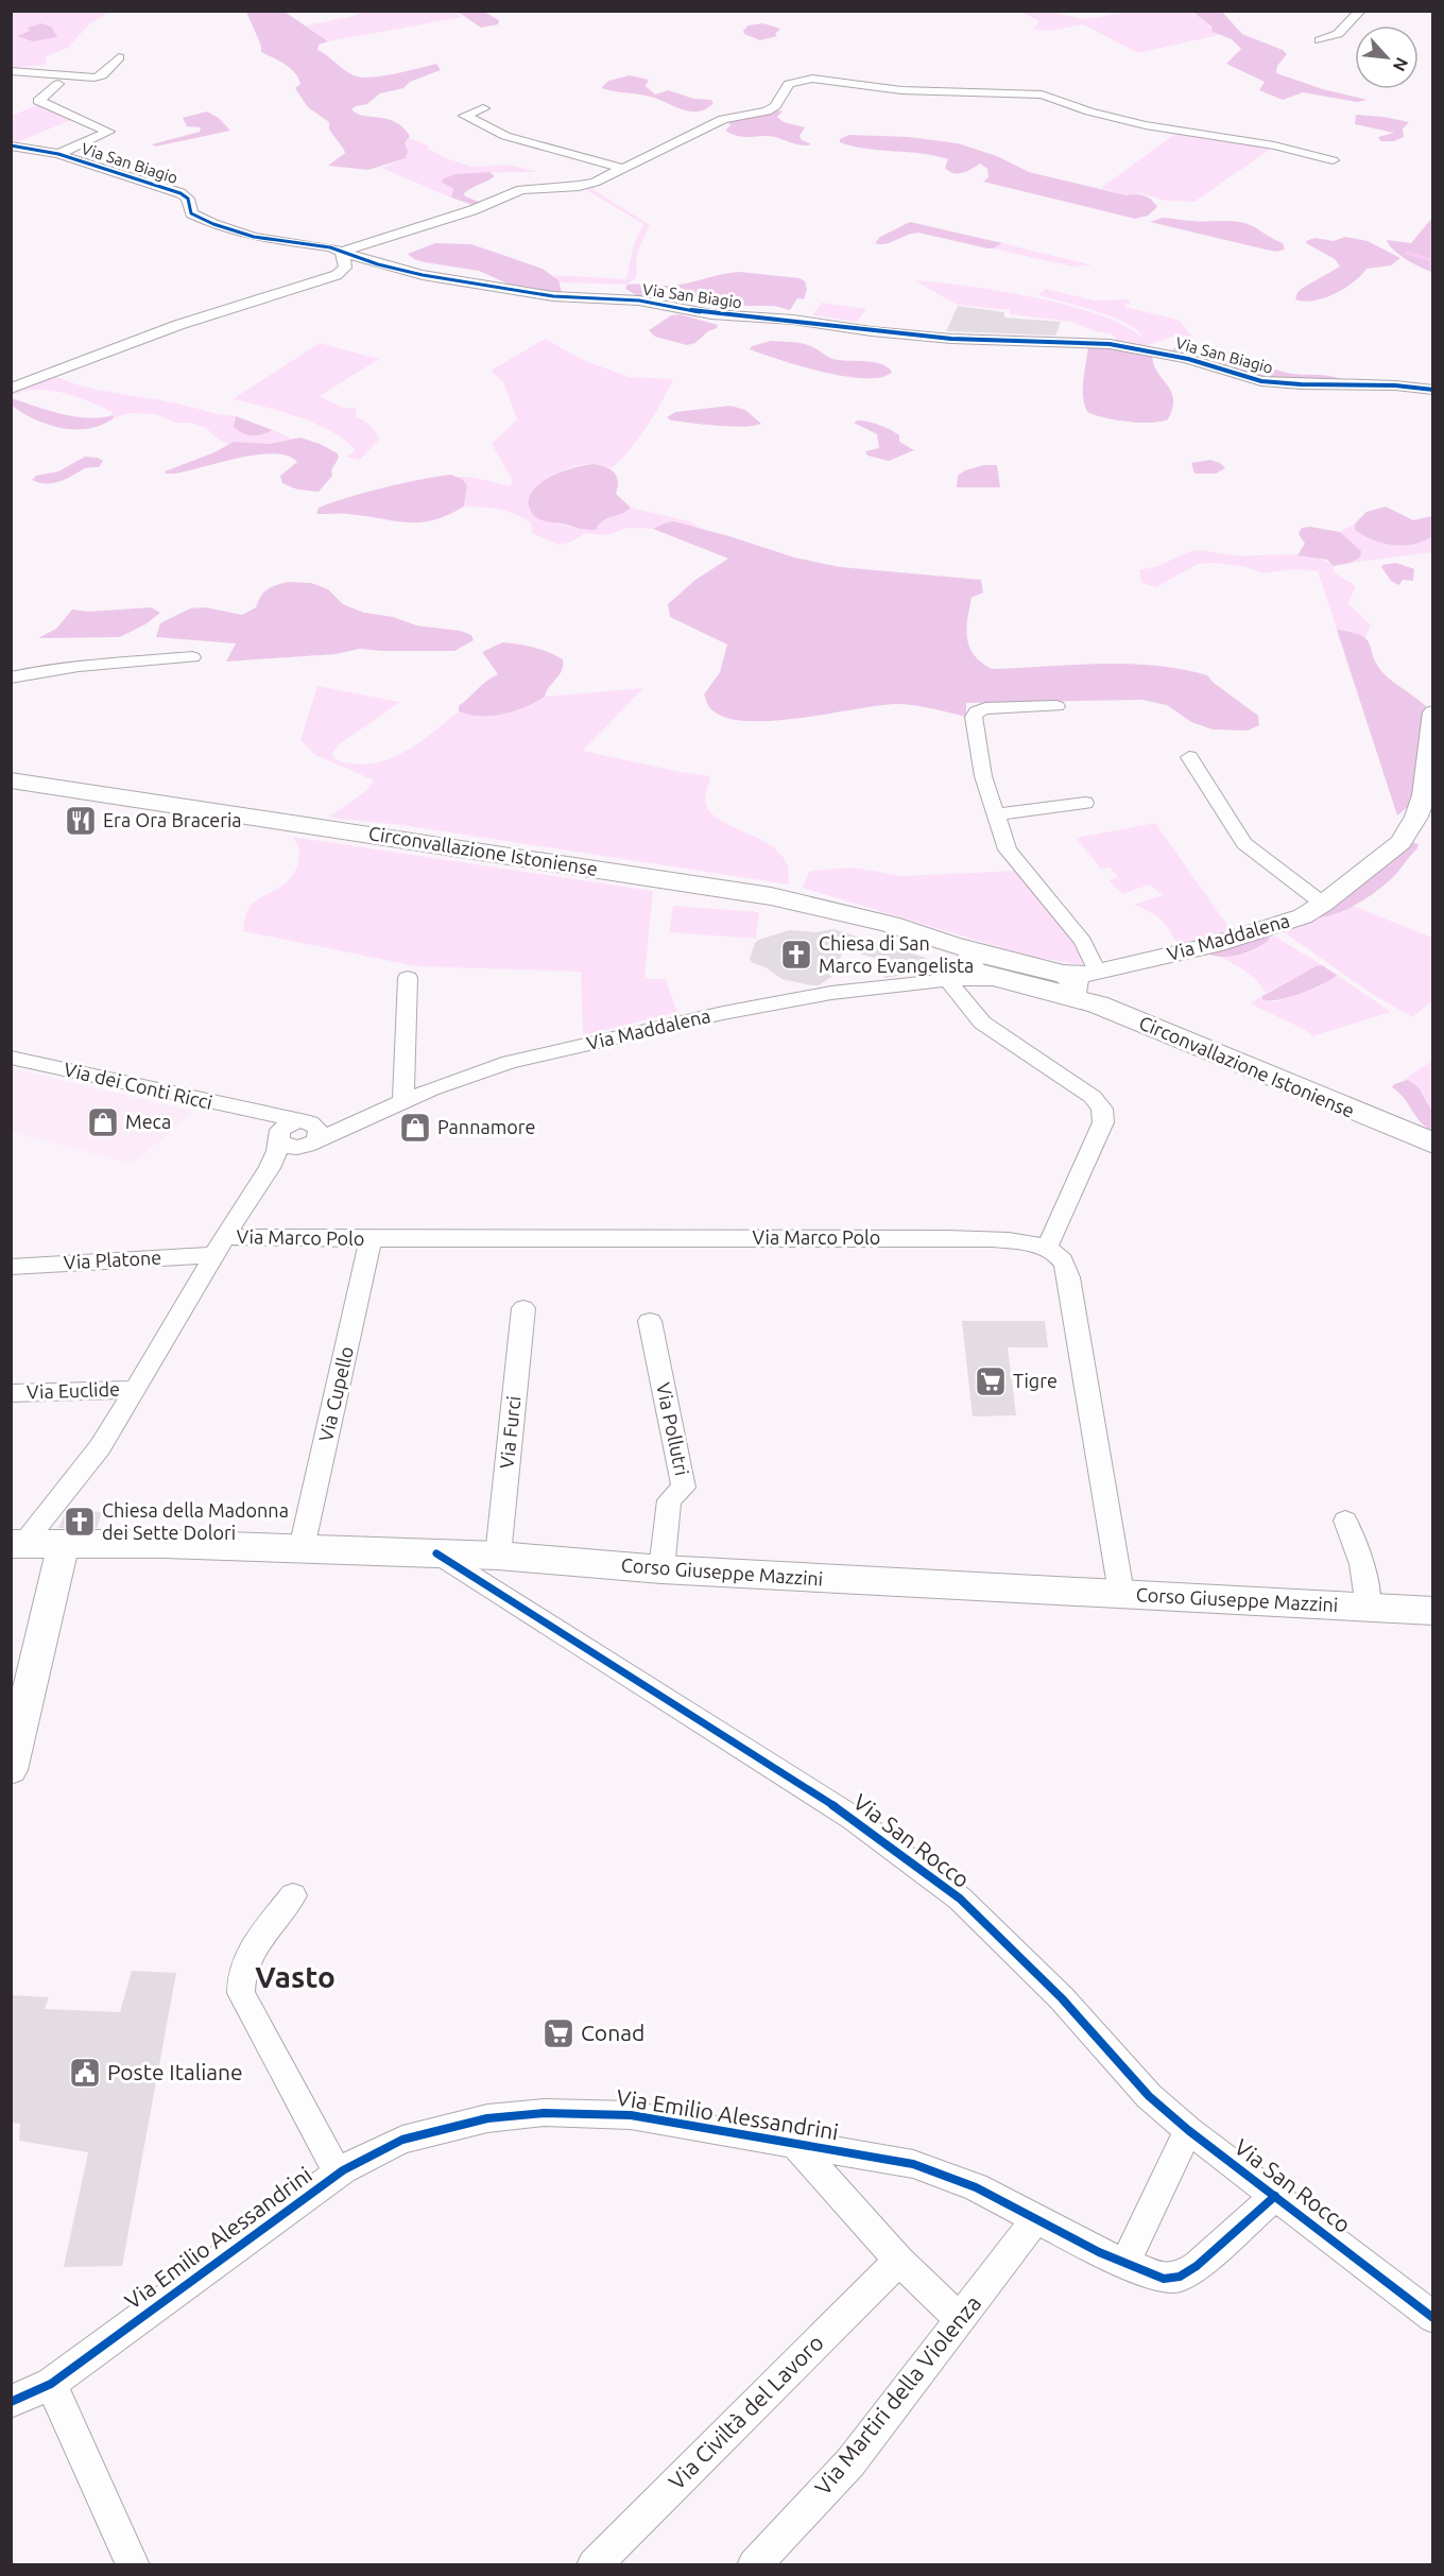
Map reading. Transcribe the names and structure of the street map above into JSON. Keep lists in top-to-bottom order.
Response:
{
  "streets": {
    "main road": ["Circonvallazione Istoniense", "Corso Giuseppe Mazzini"],
    "street": [
      "Via San Biagio",
      "Via Maddalena",
      "Via dei Conti Ricci",
      "Via Marco Polo",
      "Via Platone",
      "Via Euclide",
      "Via Cupello",
      "Via Pollutri",
      "Via Furci",
      "Via San Rocco",
      "Via Emilio Alessandrini",
      "Via Martiri della Violenza",
      "Via Civiltà del Lavoro"
    ]
  },
  "crossings": [
    ["Circonvallazione Istoniense", "Via Maddalena"],
    ["Via Maddalena", "Via dei Conti Ricci"],
    ["Via Marco Polo", "Via Platone"],
    ["Via Marco Polo", "Via Cupello"],
    ["Via Cupello", "Corso Giuseppe Mazzini"],
    ["Via Pollutri", "Corso Giuseppe Mazzini"],
    ["Via Furci", "Corso Giuseppe Mazzini"],
    ["Corso Giuseppe Mazzini", "Via San Rocco"],
    ["Via San Rocco", "Via Emilio Alessandrini"],
    ["Via Emilio Alessandrini", "Via Martiri della Violenza"]
  ],
  "districts": ["Vasto"],
  "places": {
    "restaurant": ["Era Ora Braceria"],
    "church": ["Chiesa di San Marco Evangelista", "Chiesa della Madonna dei Sette Dolori"],
    "shop": ["Meca", "Pannamore"],
    "supermarket": ["Tigre", "Conad"],
    "public building": ["Poste Italiane"]
  },
  "north": "bottom right"
}
